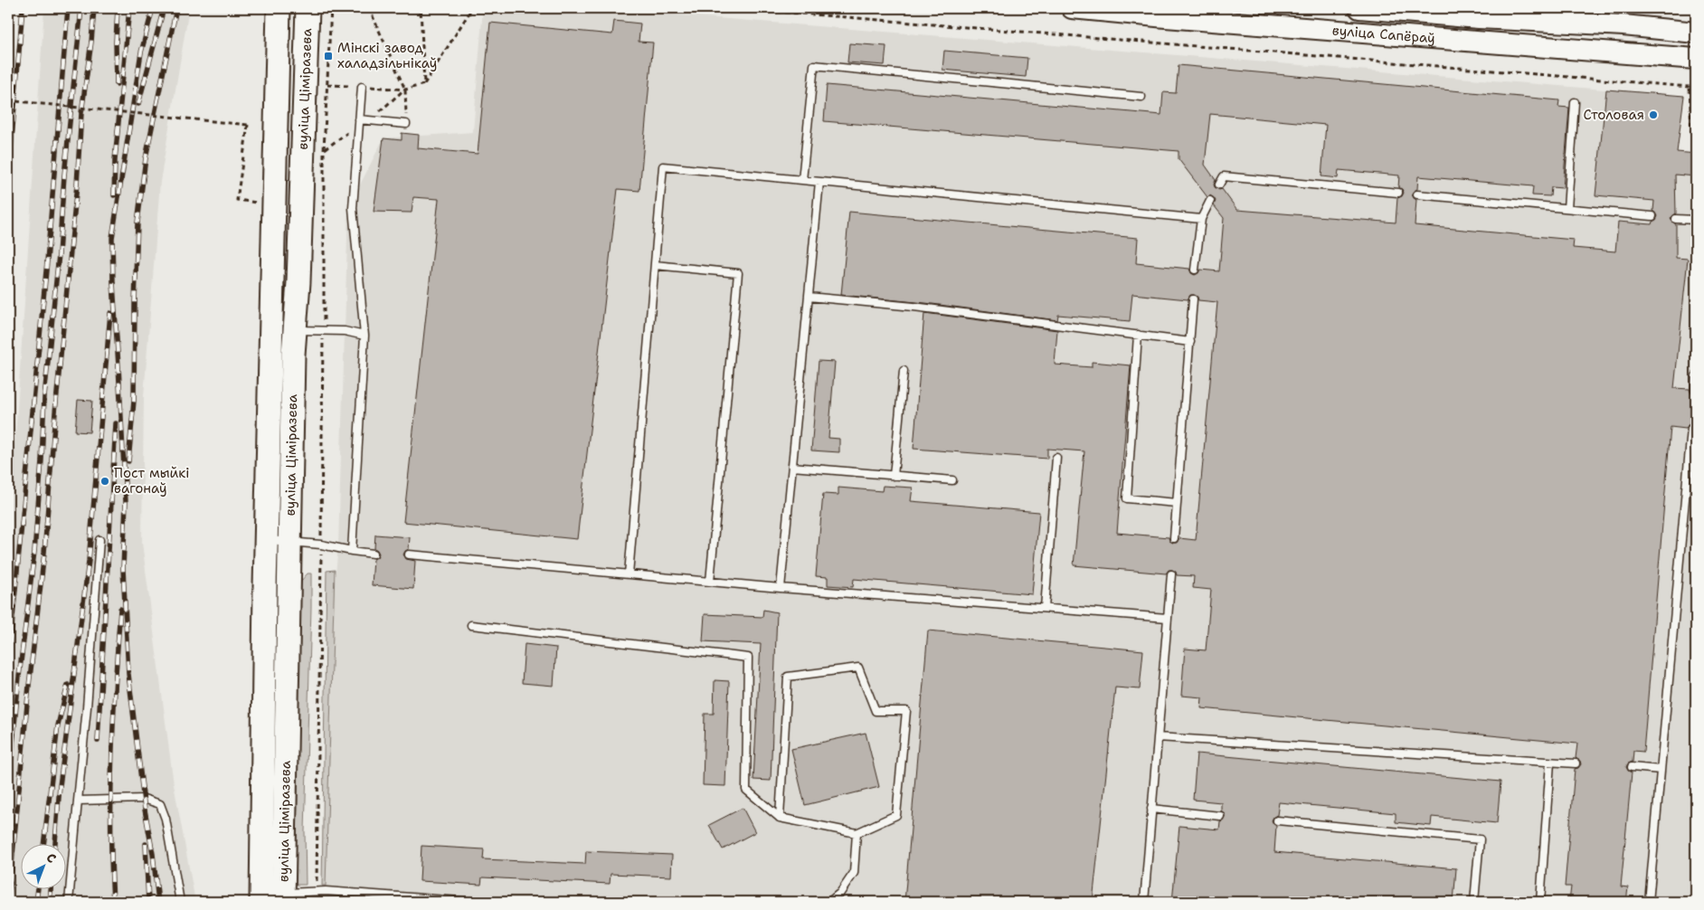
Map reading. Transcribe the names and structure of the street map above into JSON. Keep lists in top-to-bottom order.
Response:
{
  "streets": {
    "main road": ["вуліца Сапёраў", "вуліца Ціміразева"]
  },
  "places": {
    "transit": ["Мінскі завод халадзільнікаў"],
    "other": ["Столовая", "Пост мыйкі вагонаў"]
  },
  "north": "top right"
}
